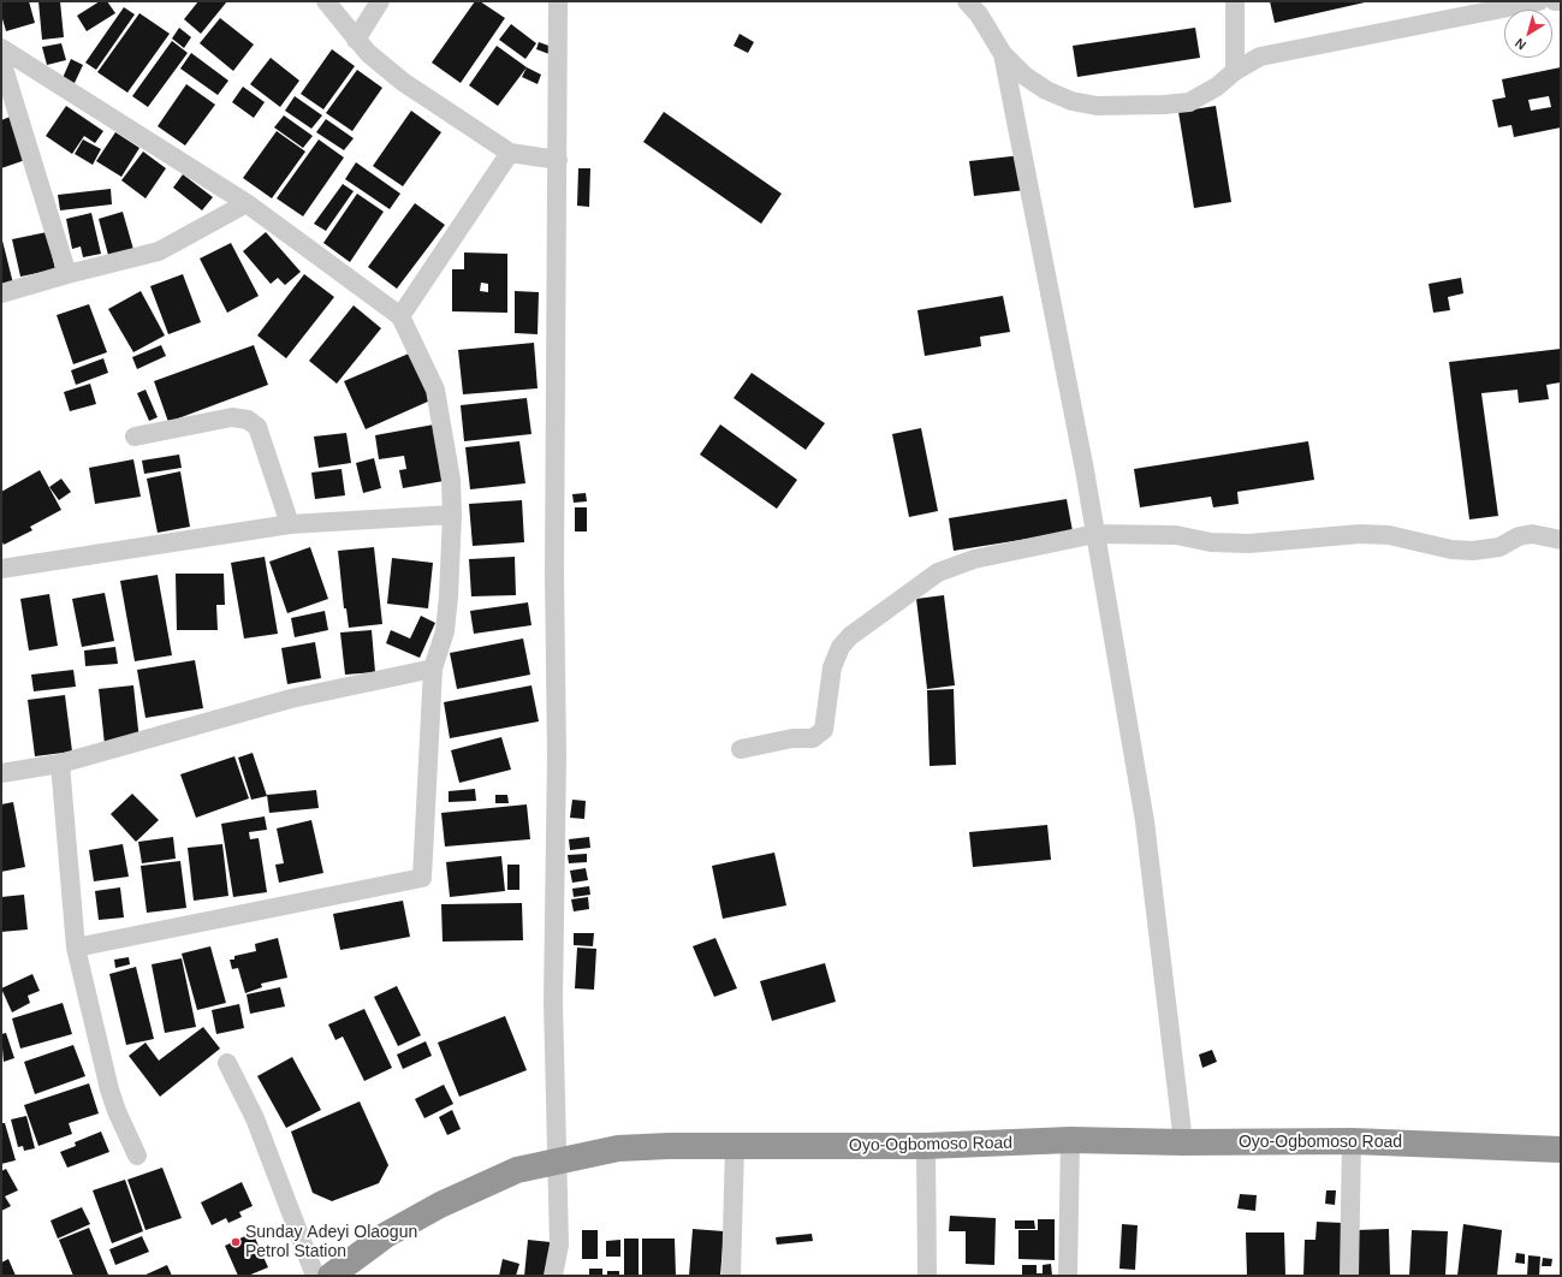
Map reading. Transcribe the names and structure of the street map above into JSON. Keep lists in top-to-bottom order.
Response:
{
  "streets": {
    "highway": ["Oyo-Ogbomoso Road"]
  },
  "places": ["Sunday Adeyi Olaogun Petrol Station"],
  "north": "bottom left"
}
